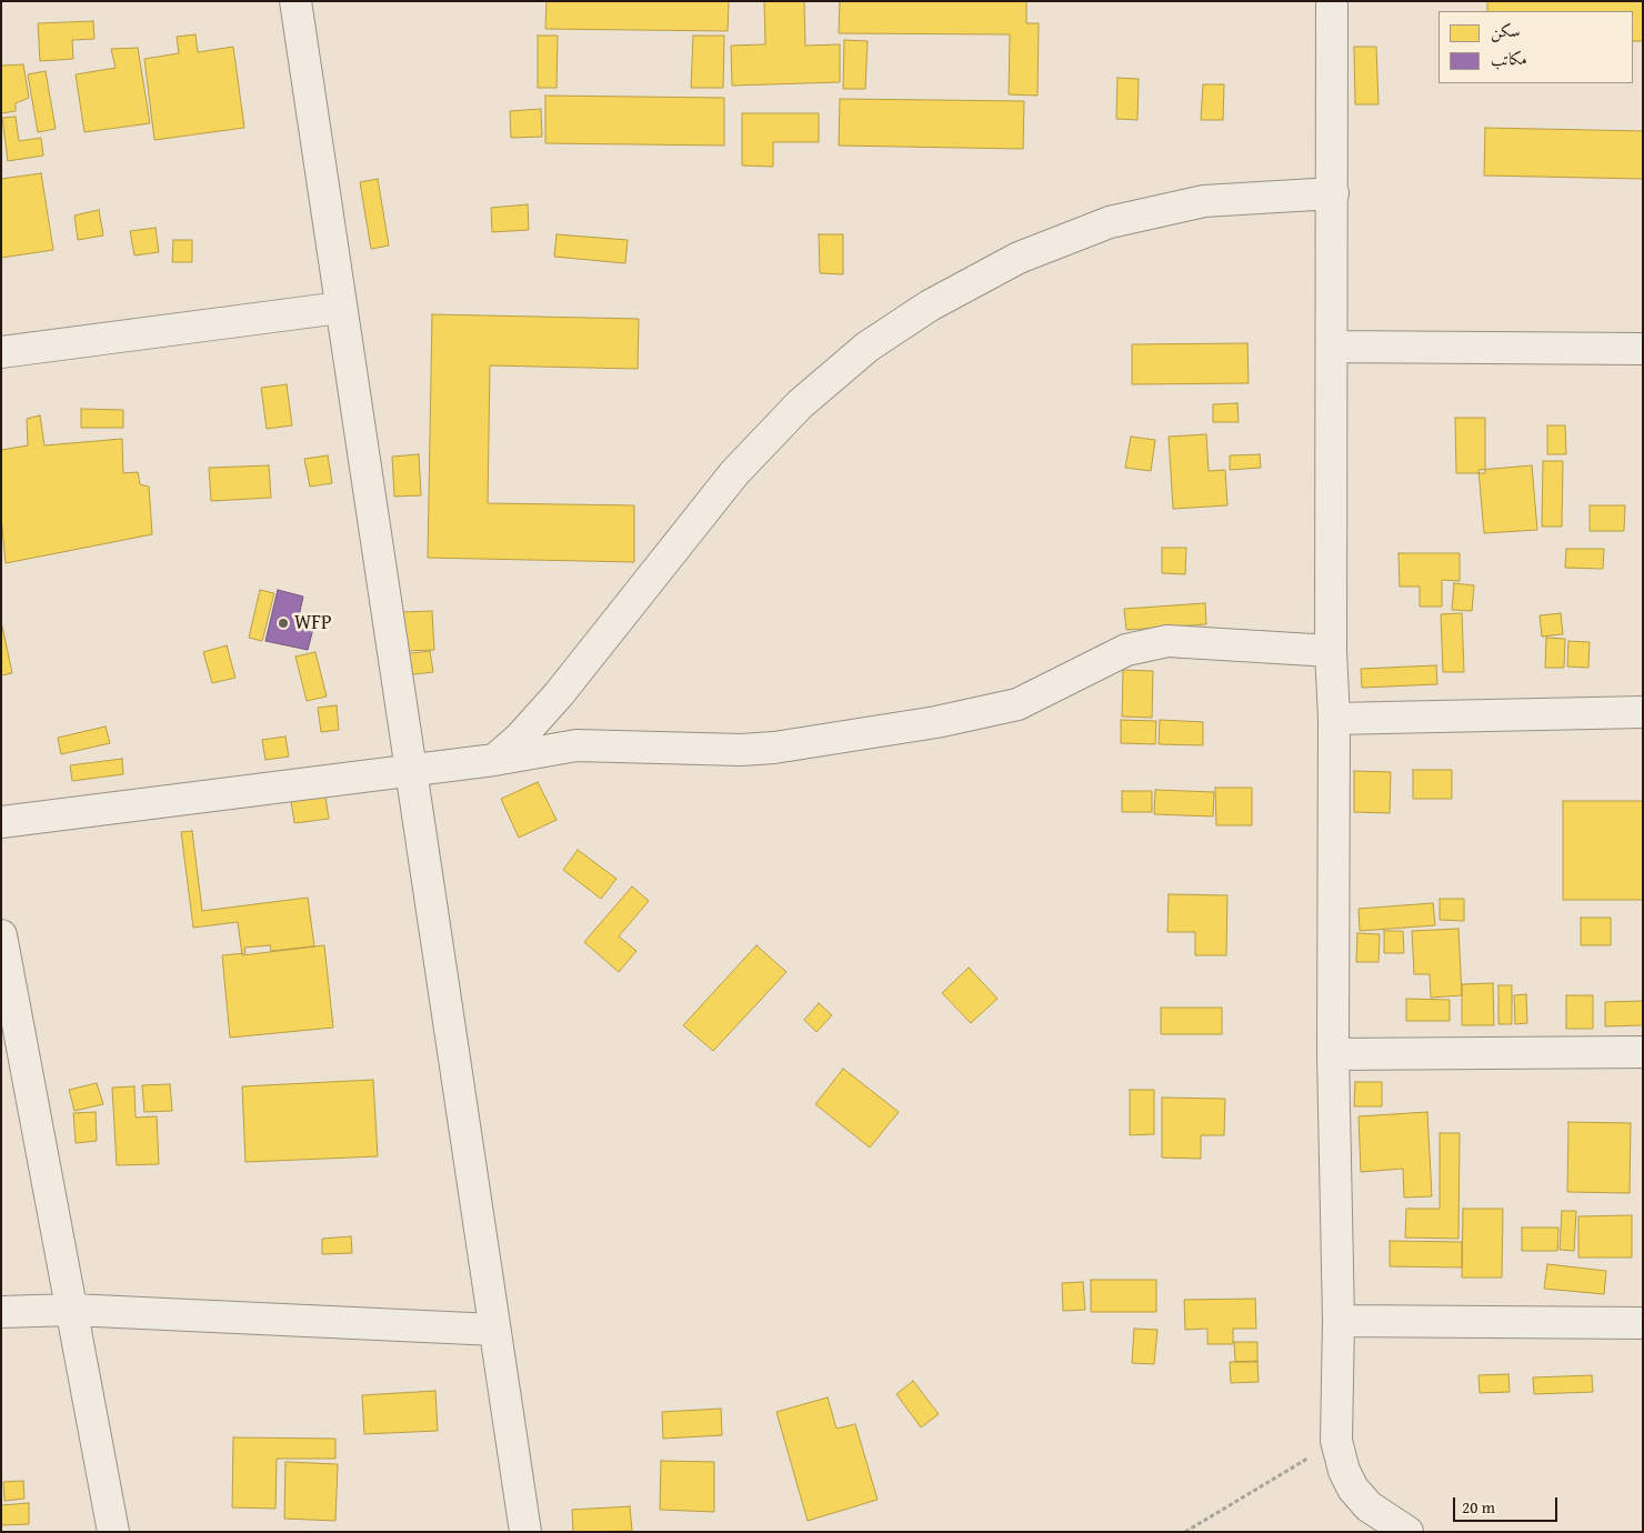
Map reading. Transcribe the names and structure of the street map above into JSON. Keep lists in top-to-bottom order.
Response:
{
  "places": ["WFP"],
  "legend": ["سكن", "مكاتب"],
  "scale_bar": "20 m"
}
